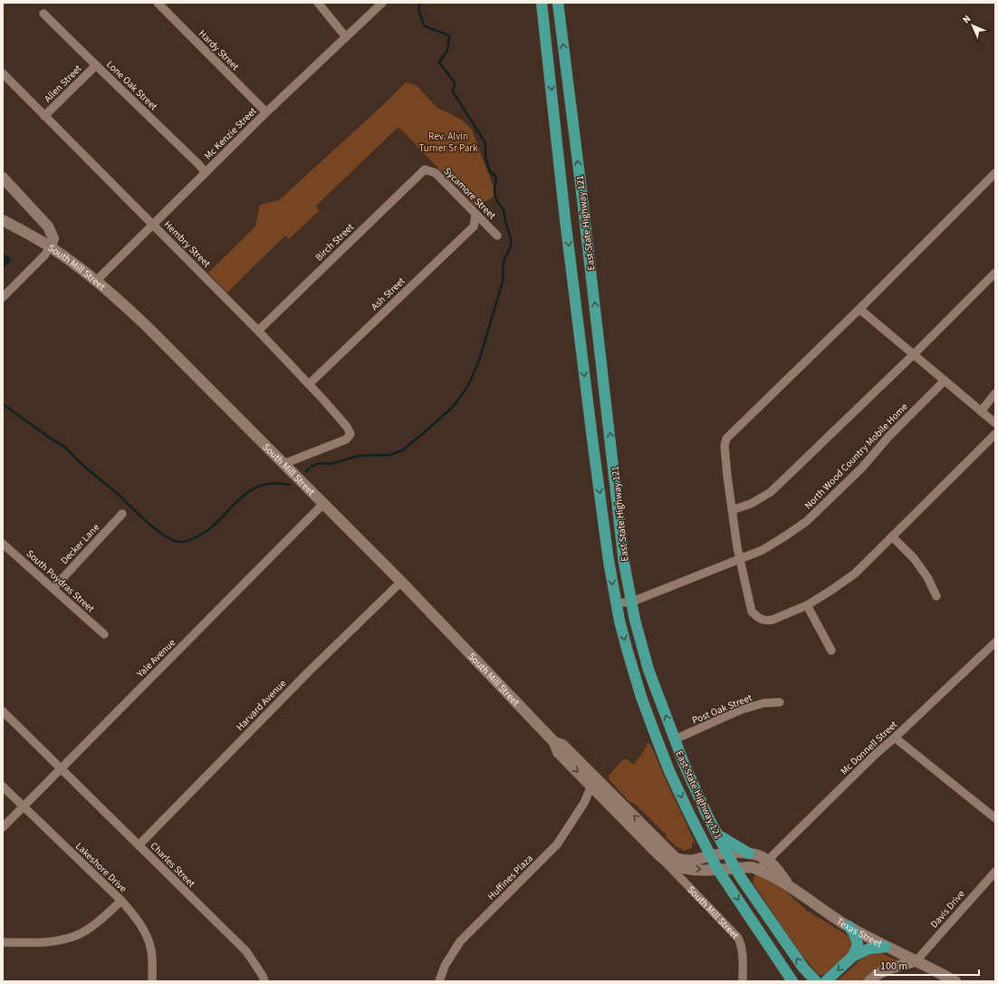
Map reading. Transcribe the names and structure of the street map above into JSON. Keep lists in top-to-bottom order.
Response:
{
  "streets": {
    "main road": ["East State Highway 121", "South Mill Street", "Texas Street"],
    "street": [
      "Hardy Street",
      "Allen Street",
      "Lone Oak Street",
      "Mc Kenzie Street",
      "Sycamore Street",
      "Birch Street",
      "Hembry Street",
      "Ash Street",
      "North Wood Country Mobile Home",
      "Decker Lane",
      "South Poydras Street",
      "Yale Avenue",
      "Harvard Avenue",
      "Post Oak Street",
      "Mc Donnell Street",
      "Charles Street",
      "Lakeshore Drive",
      "Huffines Plaza",
      "Davis Drive"
    ]
  },
  "crossings": [
    ["Hardy Street", "Mc Kenzie Street"],
    ["Allen Street", "Lone Oak Street"],
    ["Allen Street", "Hembry Street"],
    ["Lone Oak Street", "Mc Kenzie Street"],
    ["Mc Kenzie Street", "Hembry Street"],
    ["Mc Kenzie Street", "South Mill Street"],
    ["Sycamore Street", "Birch Street"],
    ["Sycamore Street", "Ash Street"],
    ["East State Highway 121", "South Mill Street"],
    ["East State Highway 121", "North Wood Country Mobile Home"],
    ["East State Highway 121", "Post Oak Street"],
    ["East State Highway 121", "Texas Street"],
    ["Birch Street", "Hembry Street"],
    ["Hembry Street", "South Mill Street"],
    ["Hembry Street", "Ash Street"],
    ["South Mill Street", "Yale Avenue"],
    ["South Mill Street", "Harvard Avenue"],
    ["South Mill Street", "Huffines Plaza"],
    ["South Mill Street", "Texas Street"],
    ["Decker Lane", "South Poydras Street"],
    ["Yale Avenue", "Charles Street"],
    ["Yale Avenue", "Lakeshore Drive"],
    ["Harvard Avenue", "Charles Street"],
    ["Mc Donnell Street", "Texas Street"],
    ["Davis Drive", "Texas Street"]
  ],
  "parks": ["Rev. Alvin Turner Sr Park"],
  "scale_bar": "100 m",
  "north": "top left"
}
